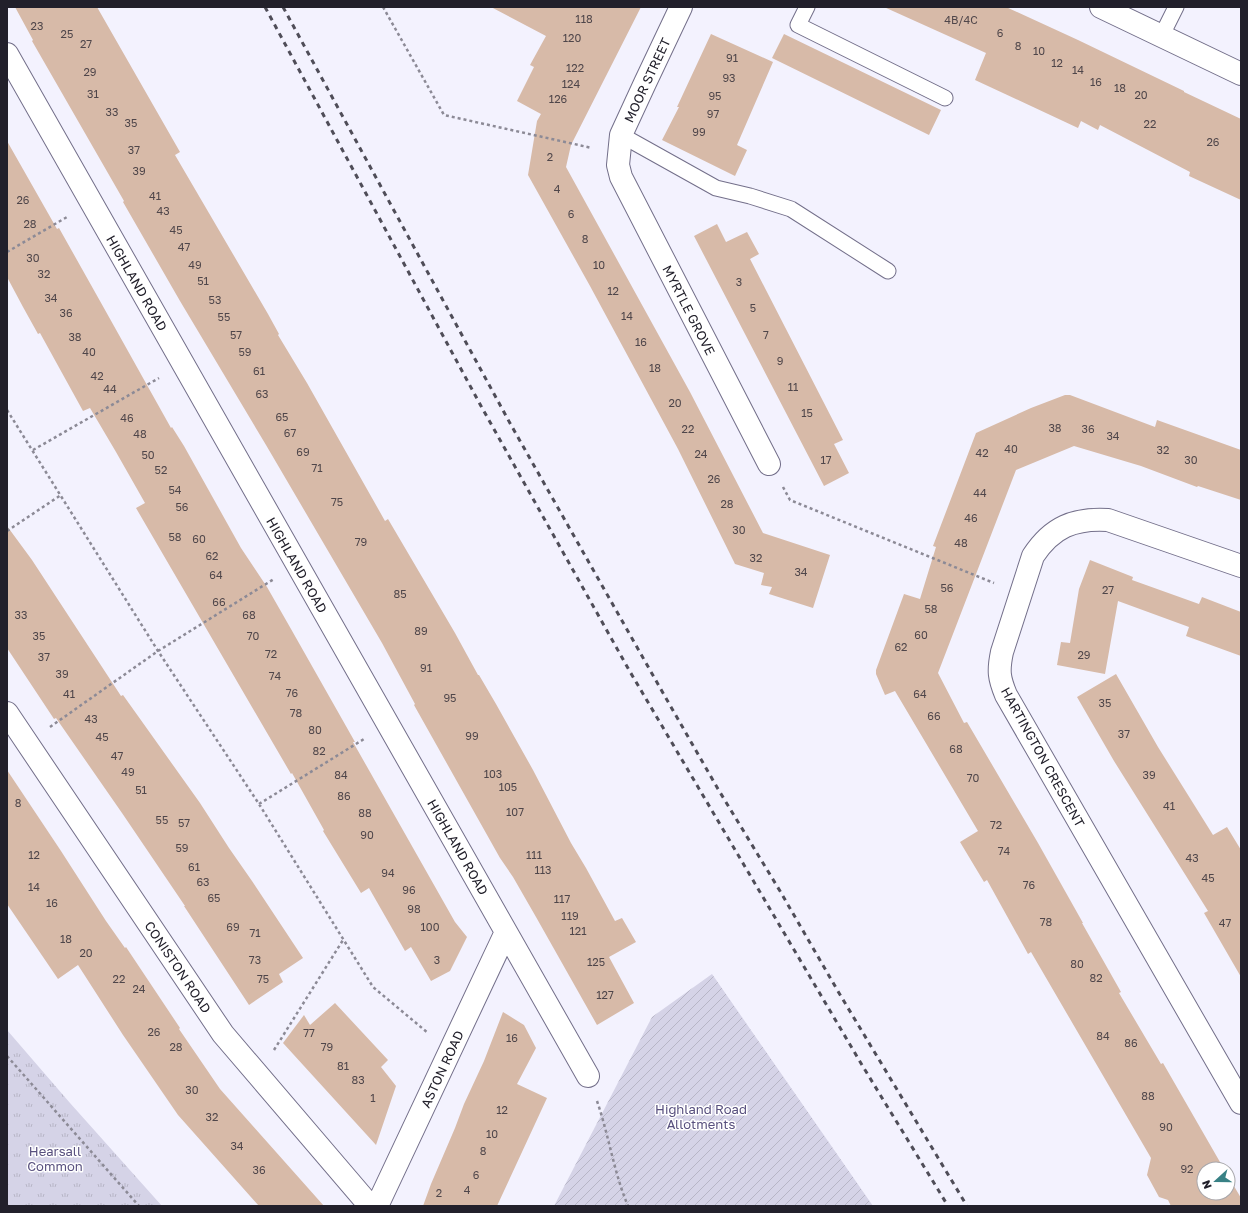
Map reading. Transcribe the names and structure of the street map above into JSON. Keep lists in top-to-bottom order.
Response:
{
  "streets": {
    "street": [
      "MOOR STREET",
      "HIGHLAND ROAD",
      "MYRTLE GROVE",
      "HARTINGTON CRESCENT",
      "CONISTON ROAD",
      "ASTON ROAD"
    ]
  },
  "crossings": [
    ["MOOR STREET", "MYRTLE GROVE"],
    ["HIGHLAND ROAD", "ASTON ROAD"]
  ],
  "parks": ["Highland Road Allotments", "Hearsall Common"],
  "house_numbers": [
    "118",
    "4B/4C",
    "23",
    "6",
    "25",
    "120",
    "27",
    "8",
    "10",
    "91",
    "12",
    "122",
    "14",
    "29",
    "93",
    "16",
    "124",
    "18",
    "31",
    "20",
    "95",
    "126",
    "33",
    "97",
    "35",
    "22",
    "99",
    "26",
    "37",
    "2",
    "39",
    "4",
    "41",
    "26",
    "43",
    "6",
    "28",
    "45",
    "8",
    "47",
    "30",
    "49",
    "10",
    "32",
    "51",
    "3",
    "12",
    "34",
    "53",
    "5",
    "36",
    "14",
    "55",
    "57",
    "7",
    "38",
    "16",
    "40",
    "59",
    "9",
    "18",
    "61",
    "42",
    "11",
    "44",
    "63",
    "20",
    "15",
    "65",
    "46",
    "38",
    "22",
    "36",
    "67",
    "48",
    "34",
    "40",
    "32",
    "69",
    "42",
    "24",
    "50",
    "17",
    "30",
    "71",
    "52",
    "26",
    "54",
    "44",
    "75",
    "28",
    "56",
    "46",
    "30",
    "58",
    "60",
    "79",
    "48",
    "62",
    "32",
    "34",
    "64",
    "56",
    "27",
    "85",
    "66",
    "58",
    "33",
    "68",
    "89",
    "60",
    "35",
    "70",
    "62",
    "72",
    "29",
    "37",
    "91",
    "39",
    "74",
    "76",
    "41",
    "64",
    "95",
    "35",
    "78",
    "66",
    "43",
    "80",
    "37",
    "99",
    "45",
    "68",
    "82",
    "47",
    "49",
    "103",
    "84",
    "39",
    "70",
    "105",
    "51",
    "86",
    "8",
    "41",
    "107",
    "88",
    "55",
    "57",
    "72",
    "90",
    "59",
    "74",
    "12",
    "111",
    "43",
    "61",
    "113",
    "94",
    "45",
    "63",
    "76",
    "14",
    "96",
    "65",
    "117",
    "16",
    "98",
    "119",
    "78",
    "47",
    "69",
    "100",
    "121",
    "71",
    "18",
    "20",
    "73",
    "3",
    "125",
    "80",
    "82",
    "22",
    "75",
    "24",
    "127",
    "26",
    "77",
    "84",
    "16",
    "86",
    "28",
    "79",
    "81",
    "83",
    "30",
    "88",
    "1",
    "12",
    "32",
    "90",
    "10",
    "34",
    "8",
    "92",
    "36",
    "6",
    "4",
    "2"
  ],
  "north": "left"
}
